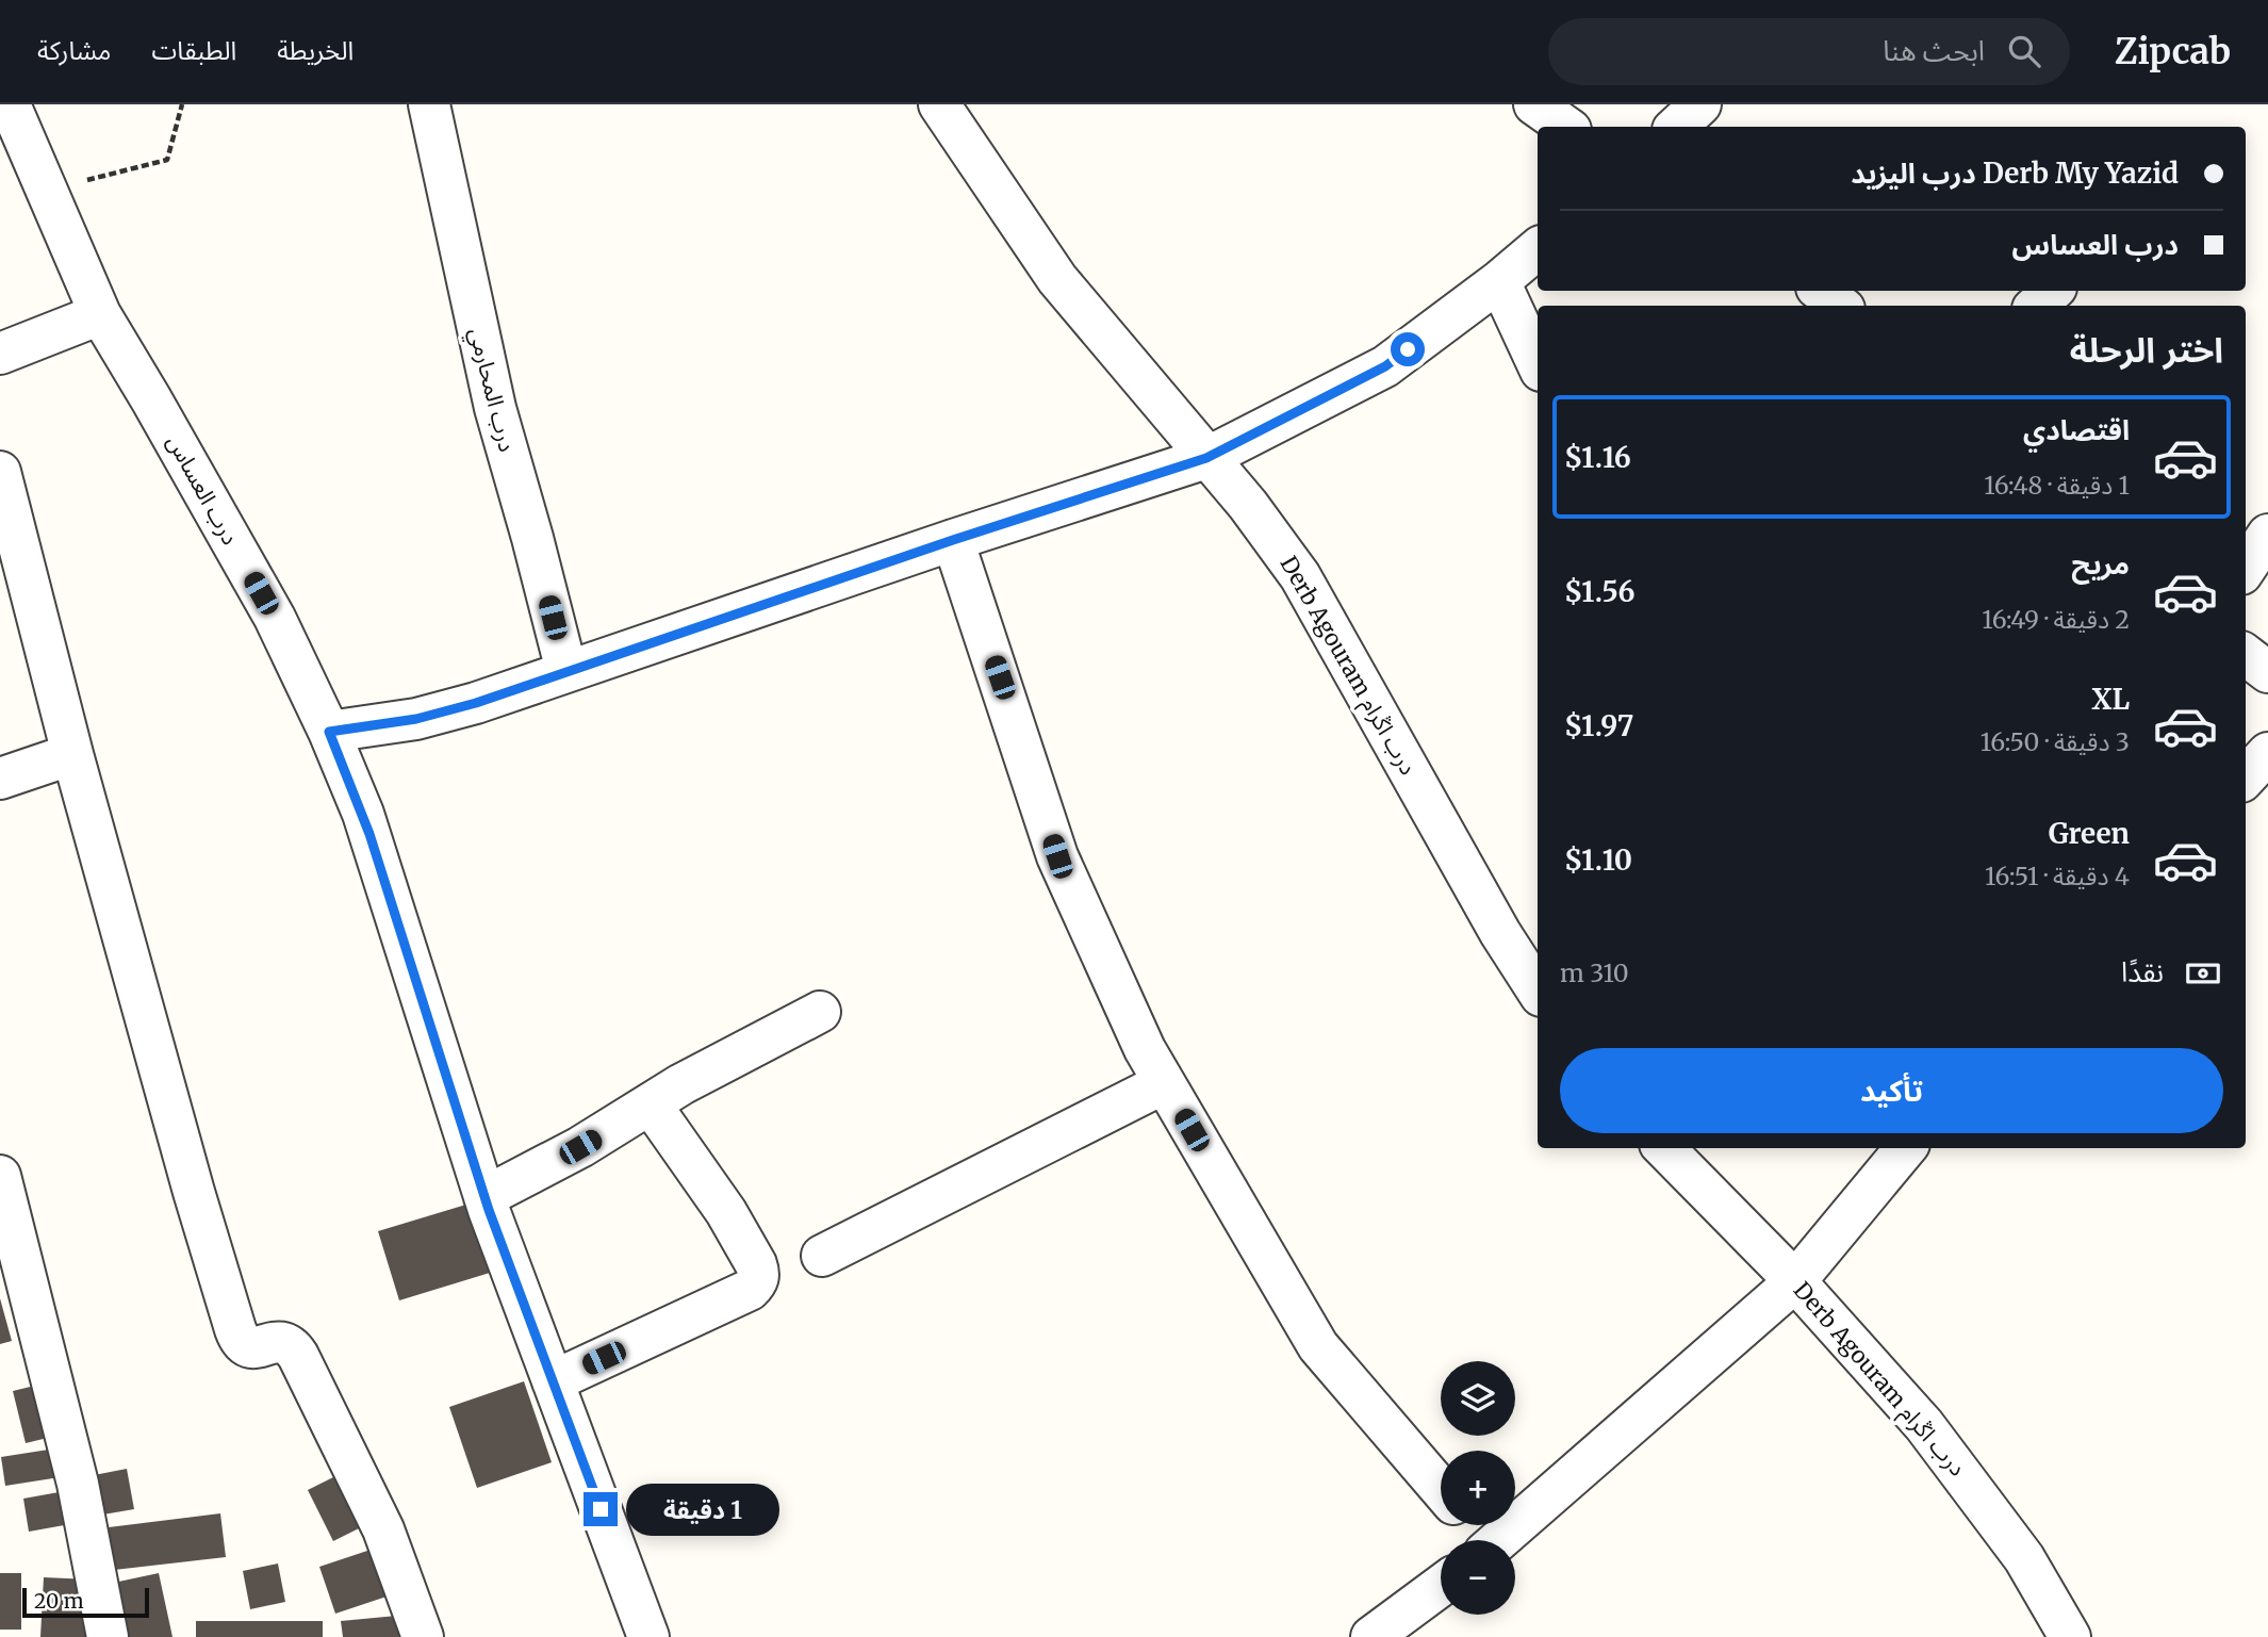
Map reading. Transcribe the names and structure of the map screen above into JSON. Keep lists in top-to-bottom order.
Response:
{
  "streets": {
    "street": ["درب المحارمي", "درب العساس", "Derb Agouram درب اڭرام"]
  },
  "scale_bar": "20 m",
  "page": {
    "header": "Zipcab",
    "search": "ابحث هنا",
    "nav": ["الخريطة", "الطبقات", "مشاركة"],
    "banner": ["Derb My Yazid درب اليزيد", "درب العساس"],
    "heading": "اختر الرحلة",
    "list": [
      {
        "name": "اقتصادي",
        "note": "1 دقيقة · 16:48",
        "value": "$1.16"
      },
      {
        "name": "مريح",
        "note": "2 دقيقة · 16:49",
        "value": "$1.56"
      },
      {
        "name": "XL",
        "note": "3 دقيقة · 16:50",
        "value": "$1.97"
      },
      {
        "name": "Green",
        "note": "4 دقيقة · 16:51",
        "value": "$1.10"
      }
    ],
    "pay": ["نقدًا", "310 m"],
    "buttons": "تأكيد",
    "map_buttons": ["+", "−"],
    "bubble": "1 دقيقة",
    "scale": "20 m"
  }
}
